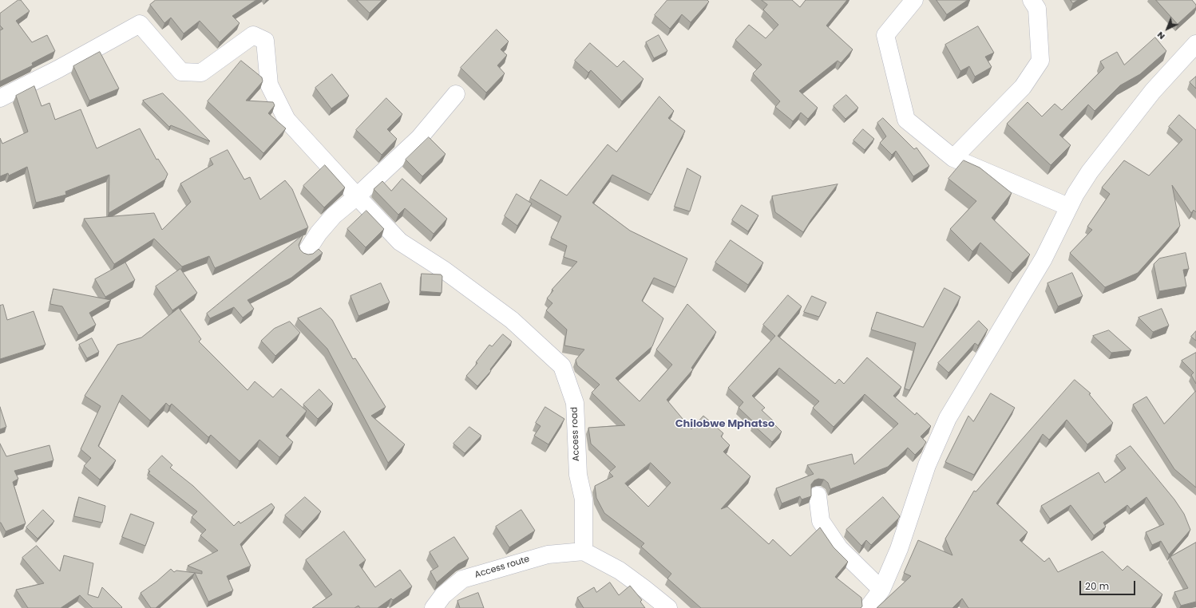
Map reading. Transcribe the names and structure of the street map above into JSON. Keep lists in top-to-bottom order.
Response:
{
  "streets": {
    "street": ["Access road", "Access route"]
  },
  "crossings": [
    ["Access road", "Access route"]
  ],
  "districts": ["Chilobwe Mphatso"],
  "scale_bar": "20 m",
  "north": "bottom left"
}
